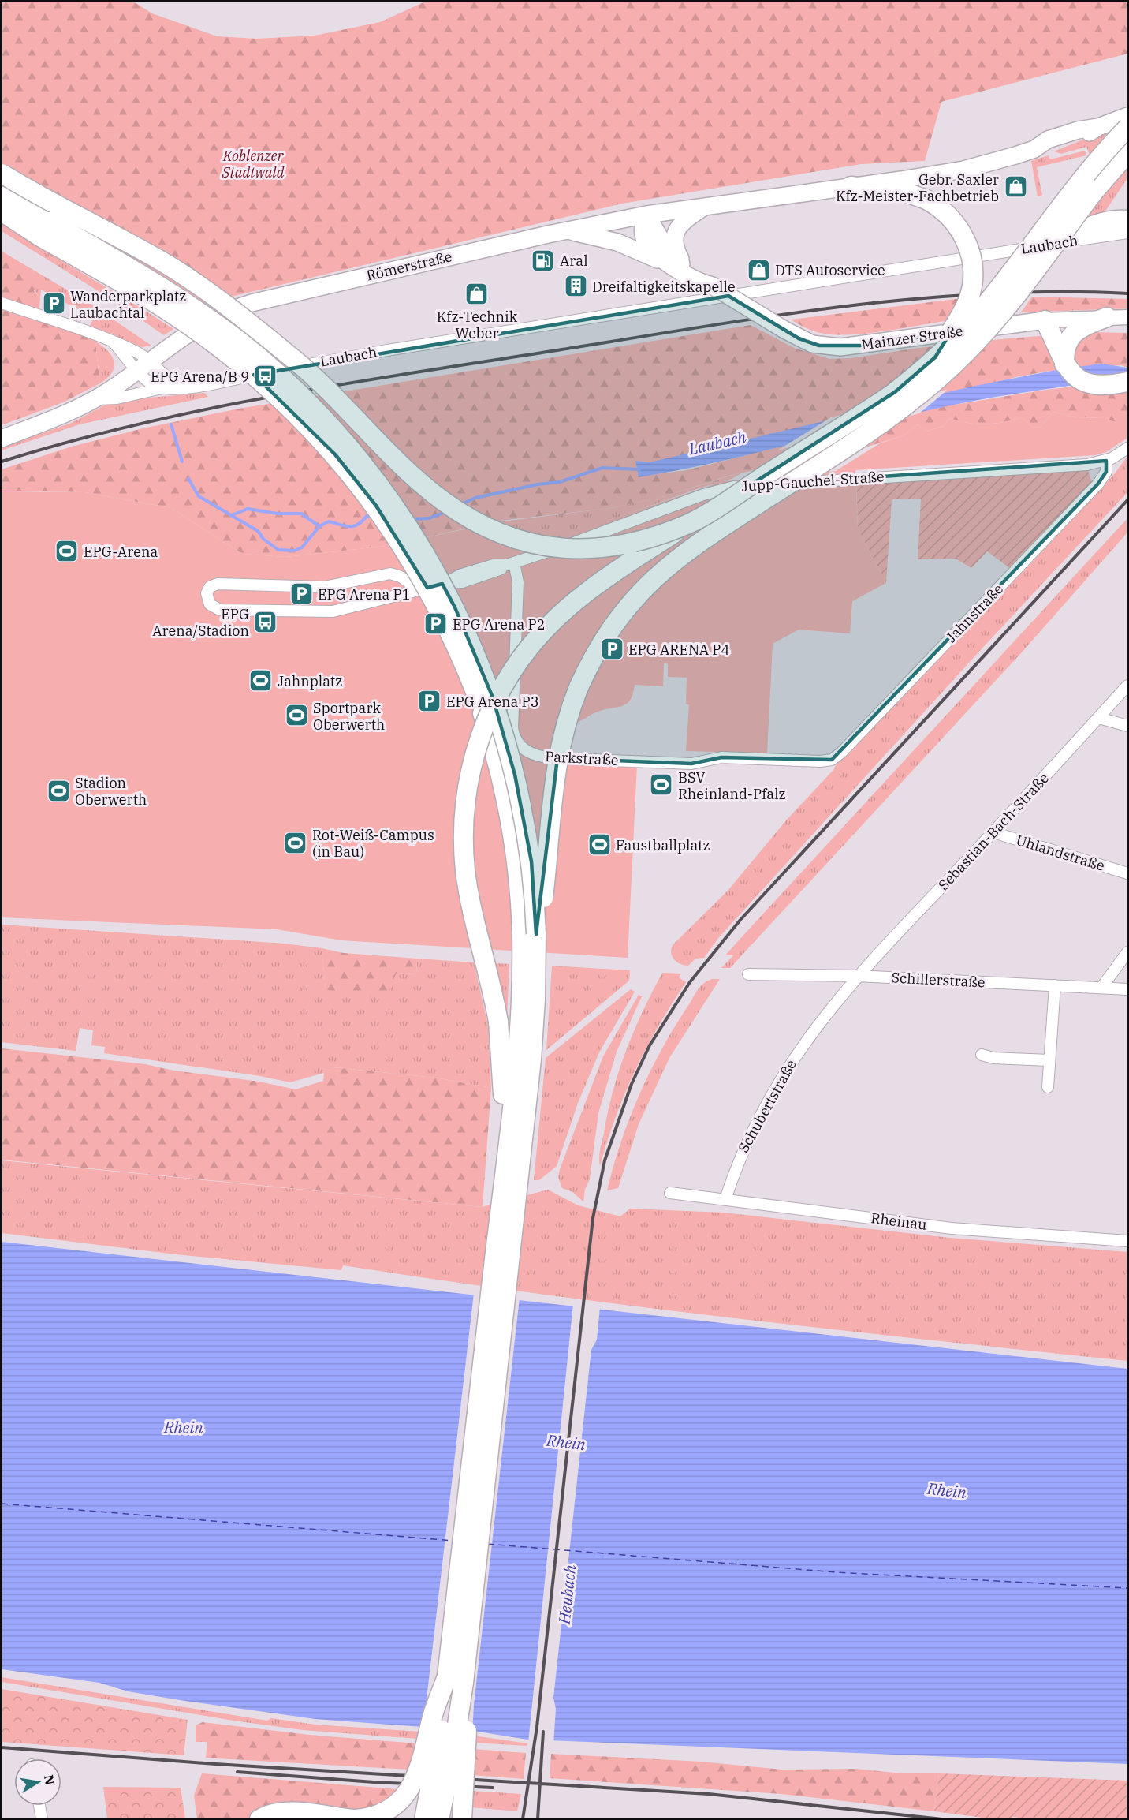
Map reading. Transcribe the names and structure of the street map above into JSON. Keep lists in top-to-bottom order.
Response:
{
  "streets": {
    "main road": ["Römerstraße", "Mainzer Straße"],
    "street": [
      "Laubach",
      "Jupp-Gauchel-Straße",
      "Jahnstraße",
      "Parkstraße",
      "Sebastian-Bach-Straße",
      "Uhlandstraße",
      "Schillerstraße",
      "Schubertstraße",
      "Rheinau"
    ]
  },
  "crossings": [
    ["Laubach", "Römerstraße"],
    ["Römerstraße", "Mainzer Straße"],
    ["Jupp-Gauchel-Straße", "Jahnstraße"],
    ["Jupp-Gauchel-Straße", "Parkstraße"],
    ["Jahnstraße", "Parkstraße"],
    ["Sebastian-Bach-Straße", "Uhlandstraße"],
    ["Sebastian-Bach-Straße", "Schillerstraße"],
    ["Sebastian-Bach-Straße", "Schubertstraße"],
    ["Schillerstraße", "Schubertstraße"],
    ["Schubertstraße", "Rheinau"]
  ],
  "water": ["Laubach", "Rhein", "Heubach"],
  "parks": ["Koblenzer Stadtwald"],
  "places": {
    "shop": ["Gebr. Saxler Kfz-Meister-Fachbetrieb", "DTS Autoservice", "Kfz-Technik Weber"],
    "fuel station": ["Aral"],
    "building": ["Dreifaltigkeitskapelle"],
    "parking": [
      "Wanderparkplatz Laubachtal",
      "EPG Arena P1",
      "EPG Arena P2",
      "EPG ARENA P4",
      "EPG Arena P3"
    ],
    "bus stop": ["EPG Arena/B 9", "EPG Arena/Stadion"],
    "sports": [
      "EPG-Arena",
      "Jahnplatz",
      "Sportpark Oberwerth",
      "BSV Rheinland-Pfalz",
      "Stadion Oberwerth",
      "Rot-Weiß-Campus (in Bau)",
      "Faustballplatz"
    ]
  },
  "north": "right"
}
